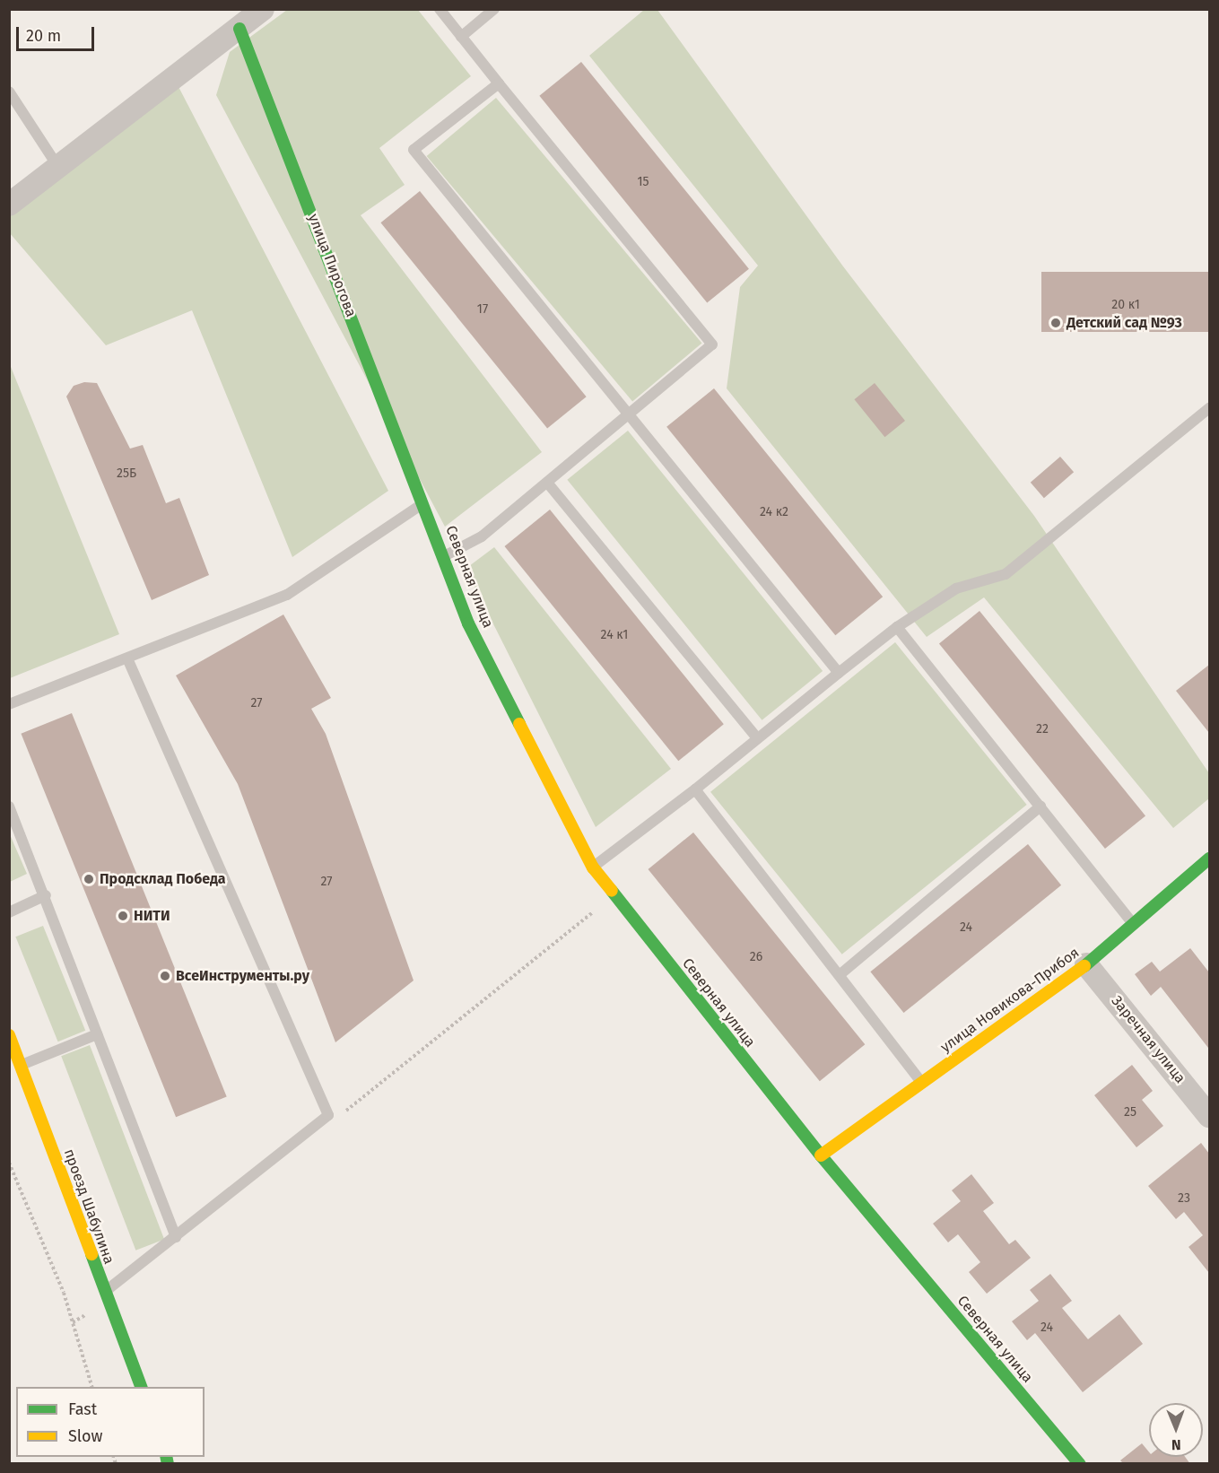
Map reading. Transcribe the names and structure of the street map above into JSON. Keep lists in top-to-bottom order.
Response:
{
  "streets": {
    "street": [
      "улица Пирогова",
      "Северная улица",
      "улица Новикова-Прибоя",
      "Заречная улица",
      "проезд Шабулина"
    ]
  },
  "crossings": [
    ["улица Пирогова", "Северная улица"],
    ["Северная улица", "улица Новикова-Прибоя"],
    ["улица Новикова-Прибоя", "Заречная улица"]
  ],
  "places": [
    "Детский сад №93",
    "Продсклад Победа",
    "НИТИ",
    "ВсеИнструменты.ру"
  ],
  "house_numbers": [
    "15",
    "20 к1",
    "17",
    "25Б",
    "24 к2",
    "24 к1",
    "27",
    "22",
    "27",
    "24",
    "26",
    "25",
    "23",
    "24"
  ],
  "legend": ["Fast", "Slow"],
  "scale_bar": "20 m",
  "north": "bottom"
}
